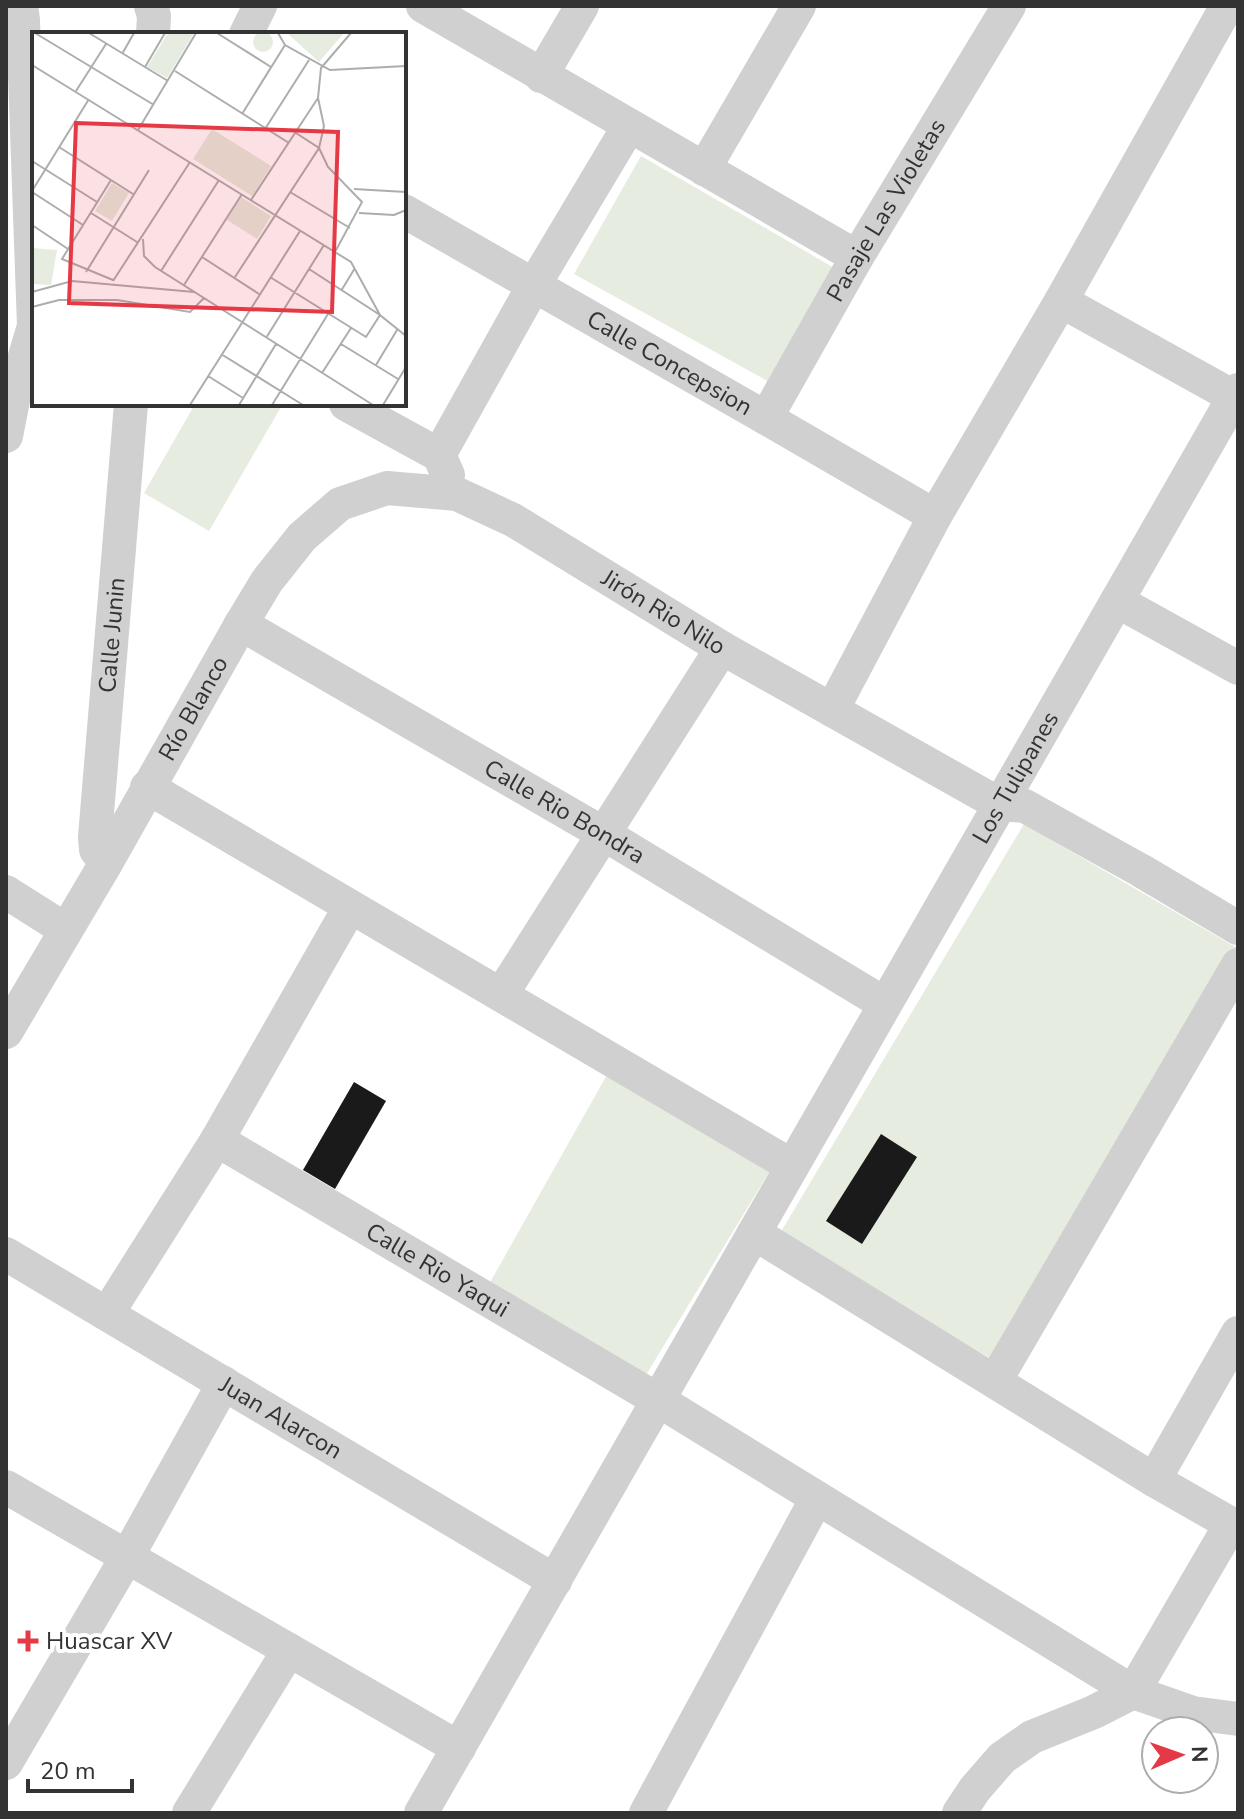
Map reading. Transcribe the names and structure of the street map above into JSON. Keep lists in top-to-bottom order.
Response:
{
  "streets": {
    "street": [
      "Pasaje Las Violetas",
      "Calle Concepsion",
      "Jirón Rio Nilo",
      "Calle Junin",
      "Río Blanco",
      "Los Tulipanes",
      "Calle Rio Bondra",
      "Calle Rio Yaqui",
      "Juan Alarcon"
    ]
  },
  "crossings": [
    ["Pasaje Las Violetas", "Calle Concepsion"],
    ["Jirón Rio Nilo", "Río Blanco"],
    ["Jirón Rio Nilo", "Los Tulipanes"],
    ["Calle Junin", "Río Blanco"],
    ["Río Blanco", "Calle Rio Bondra"],
    ["Los Tulipanes", "Calle Rio Bondra"],
    ["Los Tulipanes", "Calle Rio Yaqui"],
    ["Los Tulipanes", "Juan Alarcon"]
  ],
  "places": {
    "health": ["Huascar XV"]
  },
  "scale_bar": "20 m",
  "north": "right"
}
